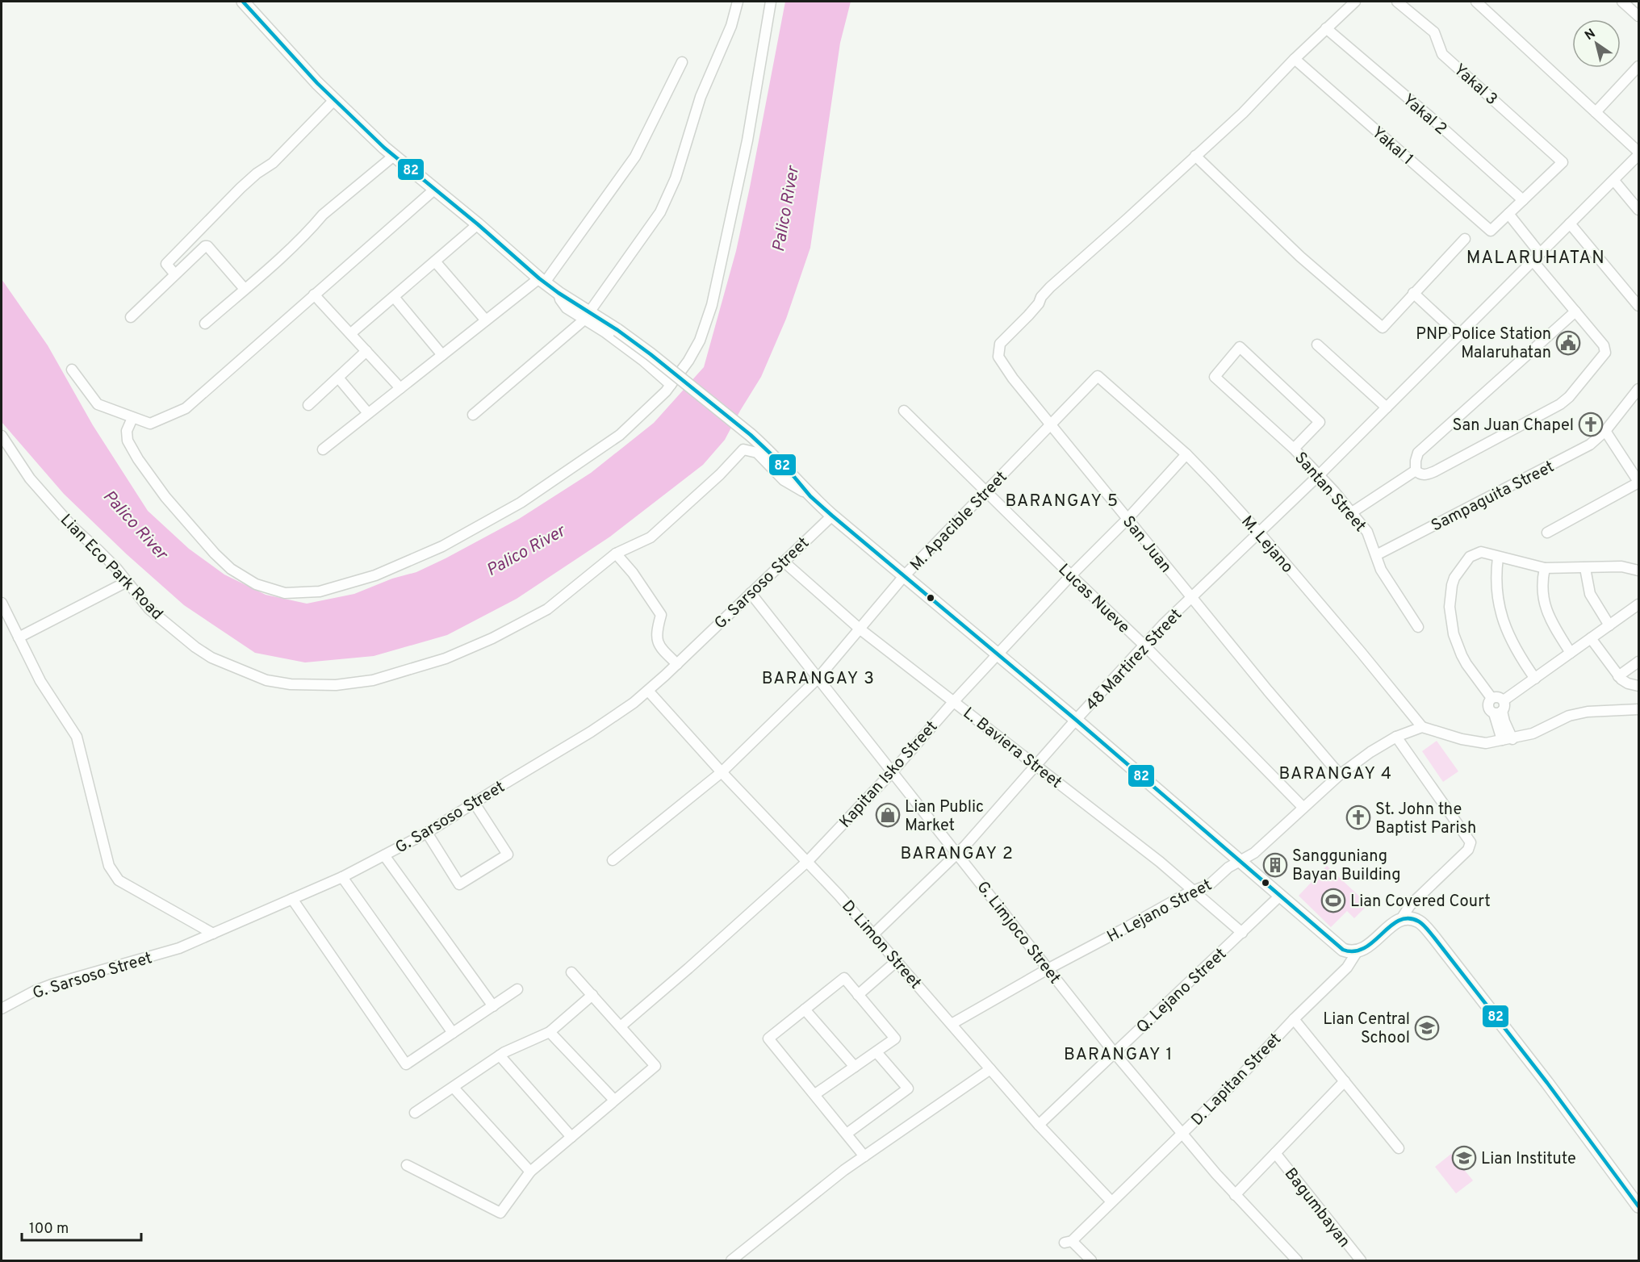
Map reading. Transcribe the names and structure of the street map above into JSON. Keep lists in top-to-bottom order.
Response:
{
  "streets": {
    "street": [
      "Yakal 3",
      "Yakal 2",
      "Yakal 1",
      "Santan Street",
      "Sampaguita Street",
      "M. Apacible Street",
      "San Juan",
      "M. Lejano",
      "Lian Eco Park Road",
      "G. Sarsoso Street",
      "Lucas Nueve",
      "48 Martirez Street",
      "L. Baviera Street",
      "Kapitan Isko Street",
      "H. Lejano Street",
      "G. Limjoco Street",
      "D. Limon Street",
      "Q. Lejano Street",
      "D. Lapitan Street",
      "Bagumbayan"
    ]
  },
  "crossings": [
    ["Yakal 3", "Yakal 2"],
    ["Yakal 2", "San Juan"],
    ["Yakal 1", "San Juan"],
    ["Santan Street", "Sampaguita Street"],
    ["Santan Street", "48 Martirez Street"],
    ["M. Apacible Street", "San Juan"],
    ["M. Apacible Street", "M. Lejano"],
    ["M. Apacible Street", "Lucas Nueve"],
    ["M. Apacible Street", "L. Baviera Street"],
    ["M. Apacible Street", "G. Limjoco Street"],
    ["M. Apacible Street", "D. Limon Street"],
    ["San Juan", "48 Martirez Street"],
    ["San Juan", "Kapitan Isko Street"],
    ["San Juan", "H. Lejano Street"],
    ["M. Lejano", "48 Martirez Street"],
    ["M. Lejano", "Kapitan Isko Street"],
    ["M. Lejano", "H. Lejano Street"],
    ["G. Sarsoso Street", "L. Baviera Street"],
    ["G. Sarsoso Street", "G. Limjoco Street"],
    ["G. Sarsoso Street", "D. Limon Street"],
    ["Lucas Nueve", "48 Martirez Street"],
    ["Lucas Nueve", "Kapitan Isko Street"],
    ["Lucas Nueve", "H. Lejano Street"],
    ["48 Martirez Street", "L. Baviera Street"],
    ["48 Martirez Street", "G. Limjoco Street"],
    ["48 Martirez Street", "D. Limon Street"],
    ["L. Baviera Street", "Kapitan Isko Street"],
    ["L. Baviera Street", "H. Lejano Street"],
    ["L. Baviera Street", "Q. Lejano Street"],
    ["Kapitan Isko Street", "G. Limjoco Street"],
    ["Kapitan Isko Street", "D. Limon Street"],
    ["H. Lejano Street", "G. Limjoco Street"],
    ["H. Lejano Street", "D. Limon Street"],
    ["G. Limjoco Street", "Q. Lejano Street"],
    ["G. Limjoco Street", "D. Lapitan Street"],
    ["G. Limjoco Street", "Bagumbayan"],
    ["D. Limon Street", "Q. Lejano Street"],
    ["D. Limon Street", "D. Lapitan Street"]
  ],
  "districts": [
    "MALARUHATAN",
    "BARANGAY 5",
    "BARANGAY 3",
    "BARANGAY 4",
    "BARANGAY 2",
    "BARANGAY 1"
  ],
  "water": ["Palico River"],
  "places": {
    "public building": ["PNP Police Station Malaruhatan"],
    "church": ["San Juan Chapel", "St. John the Baptist Parish"],
    "shop": ["Lian Public Market"],
    "building": ["Sangguniang Bayan Building"],
    "sports": ["Lian Covered Court"],
    "school or university": ["Lian Central School", "Lian Institute"]
  },
  "lines": ["transit line 82"],
  "scale_bar": "100 m",
  "north": "top left"
}
